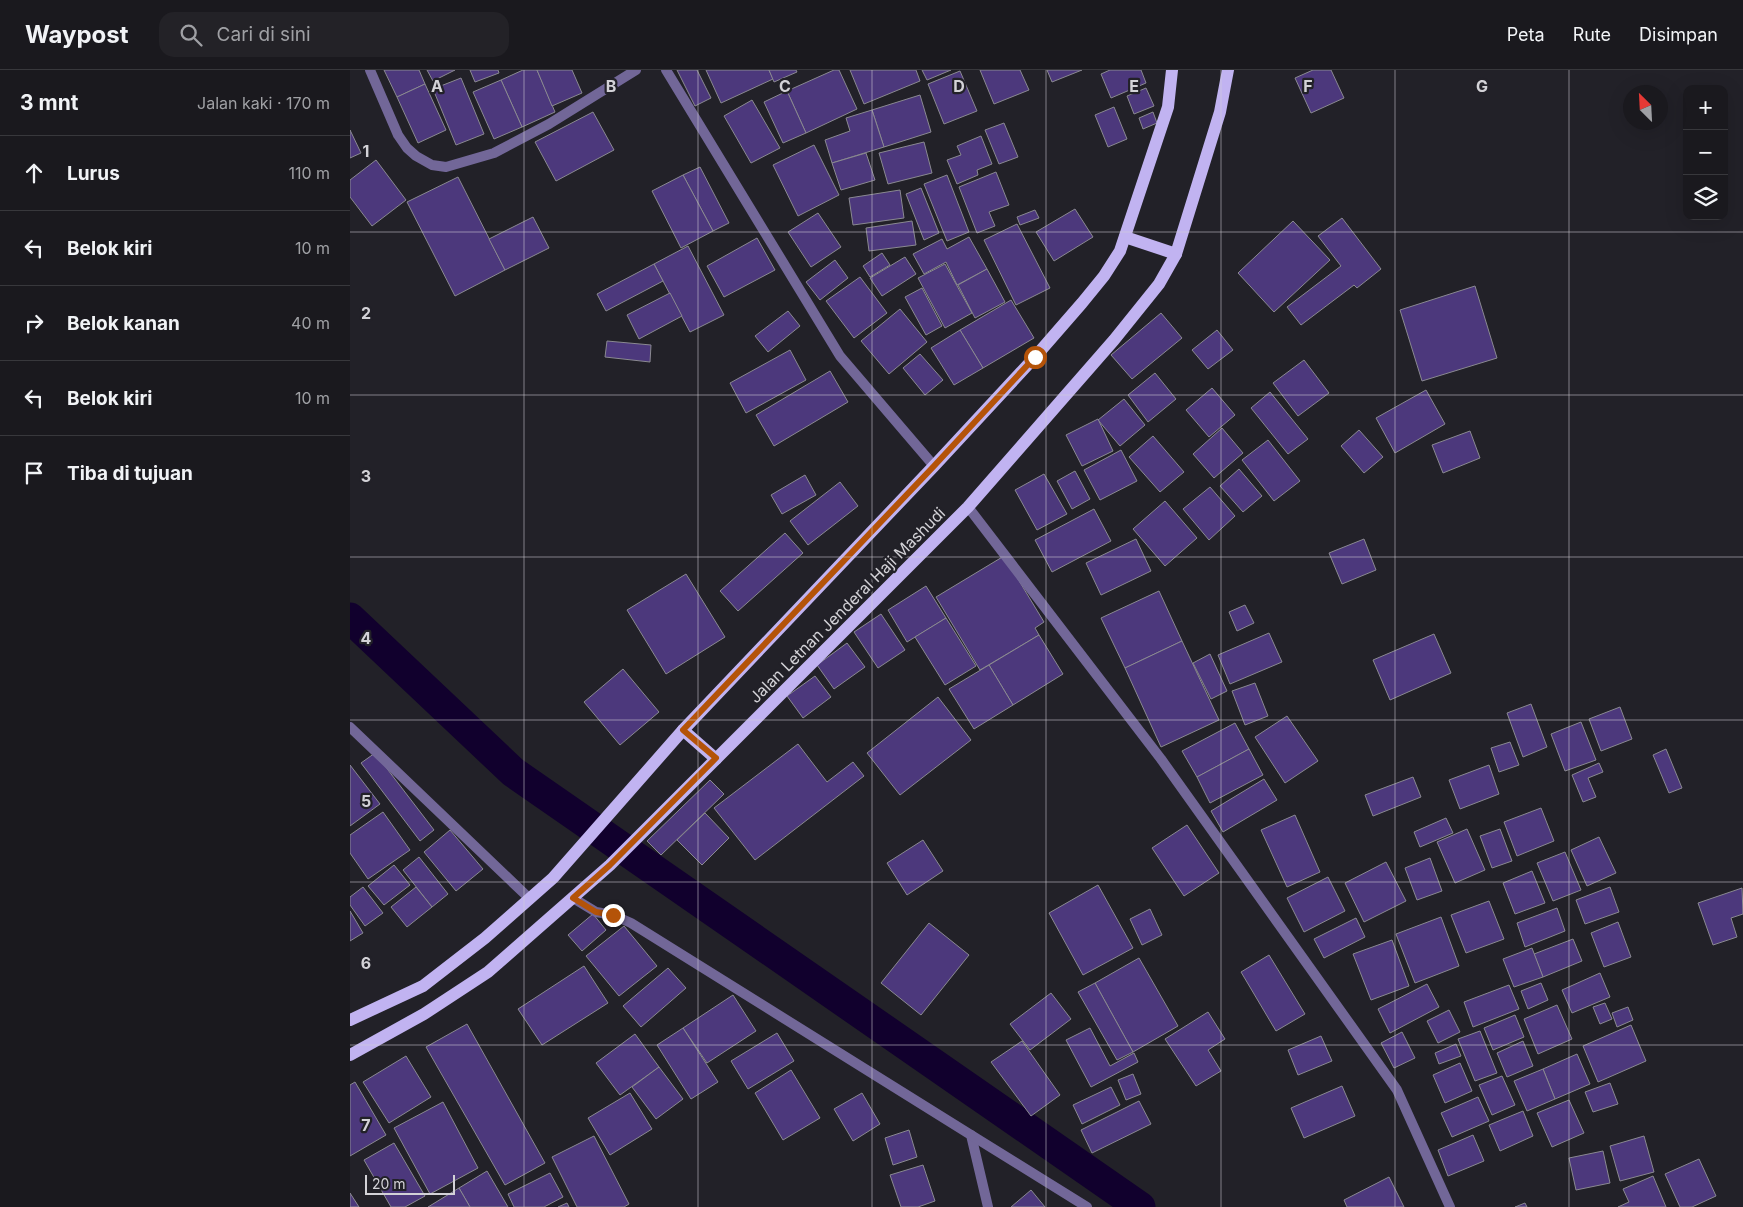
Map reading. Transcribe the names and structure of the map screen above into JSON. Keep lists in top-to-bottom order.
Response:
{
  "streets": {
    "main road": ["Jalan Letnan Jenderal Haji Mashudi"]
  },
  "scale_bar": "20 m",
  "north": "top left",
  "page": {
    "header": "Waypost",
    "search": "Cari di sini",
    "nav": ["Peta", "Rute", "Disimpan"],
    "heading": ["3 mnt", "Jalan kaki · 170 m"],
    "map_buttons": ["+", "−"],
    "list": [
      ["Lurus", "110 m"],
      ["Belok kiri", "10 m"],
      ["Belok kanan", "40 m"],
      ["Belok kiri", "10 m"],
      "Tiba di tujuan"
    ],
    "scale": "20 m"
  },
  "grid": {
    "columns": [
      "A",
      "B",
      "C",
      "D",
      "E",
      "F",
      "G"
    ],
    "rows": [
      "1",
      "2",
      "3",
      "4",
      "5",
      "6",
      "7"
    ]
  }
}
